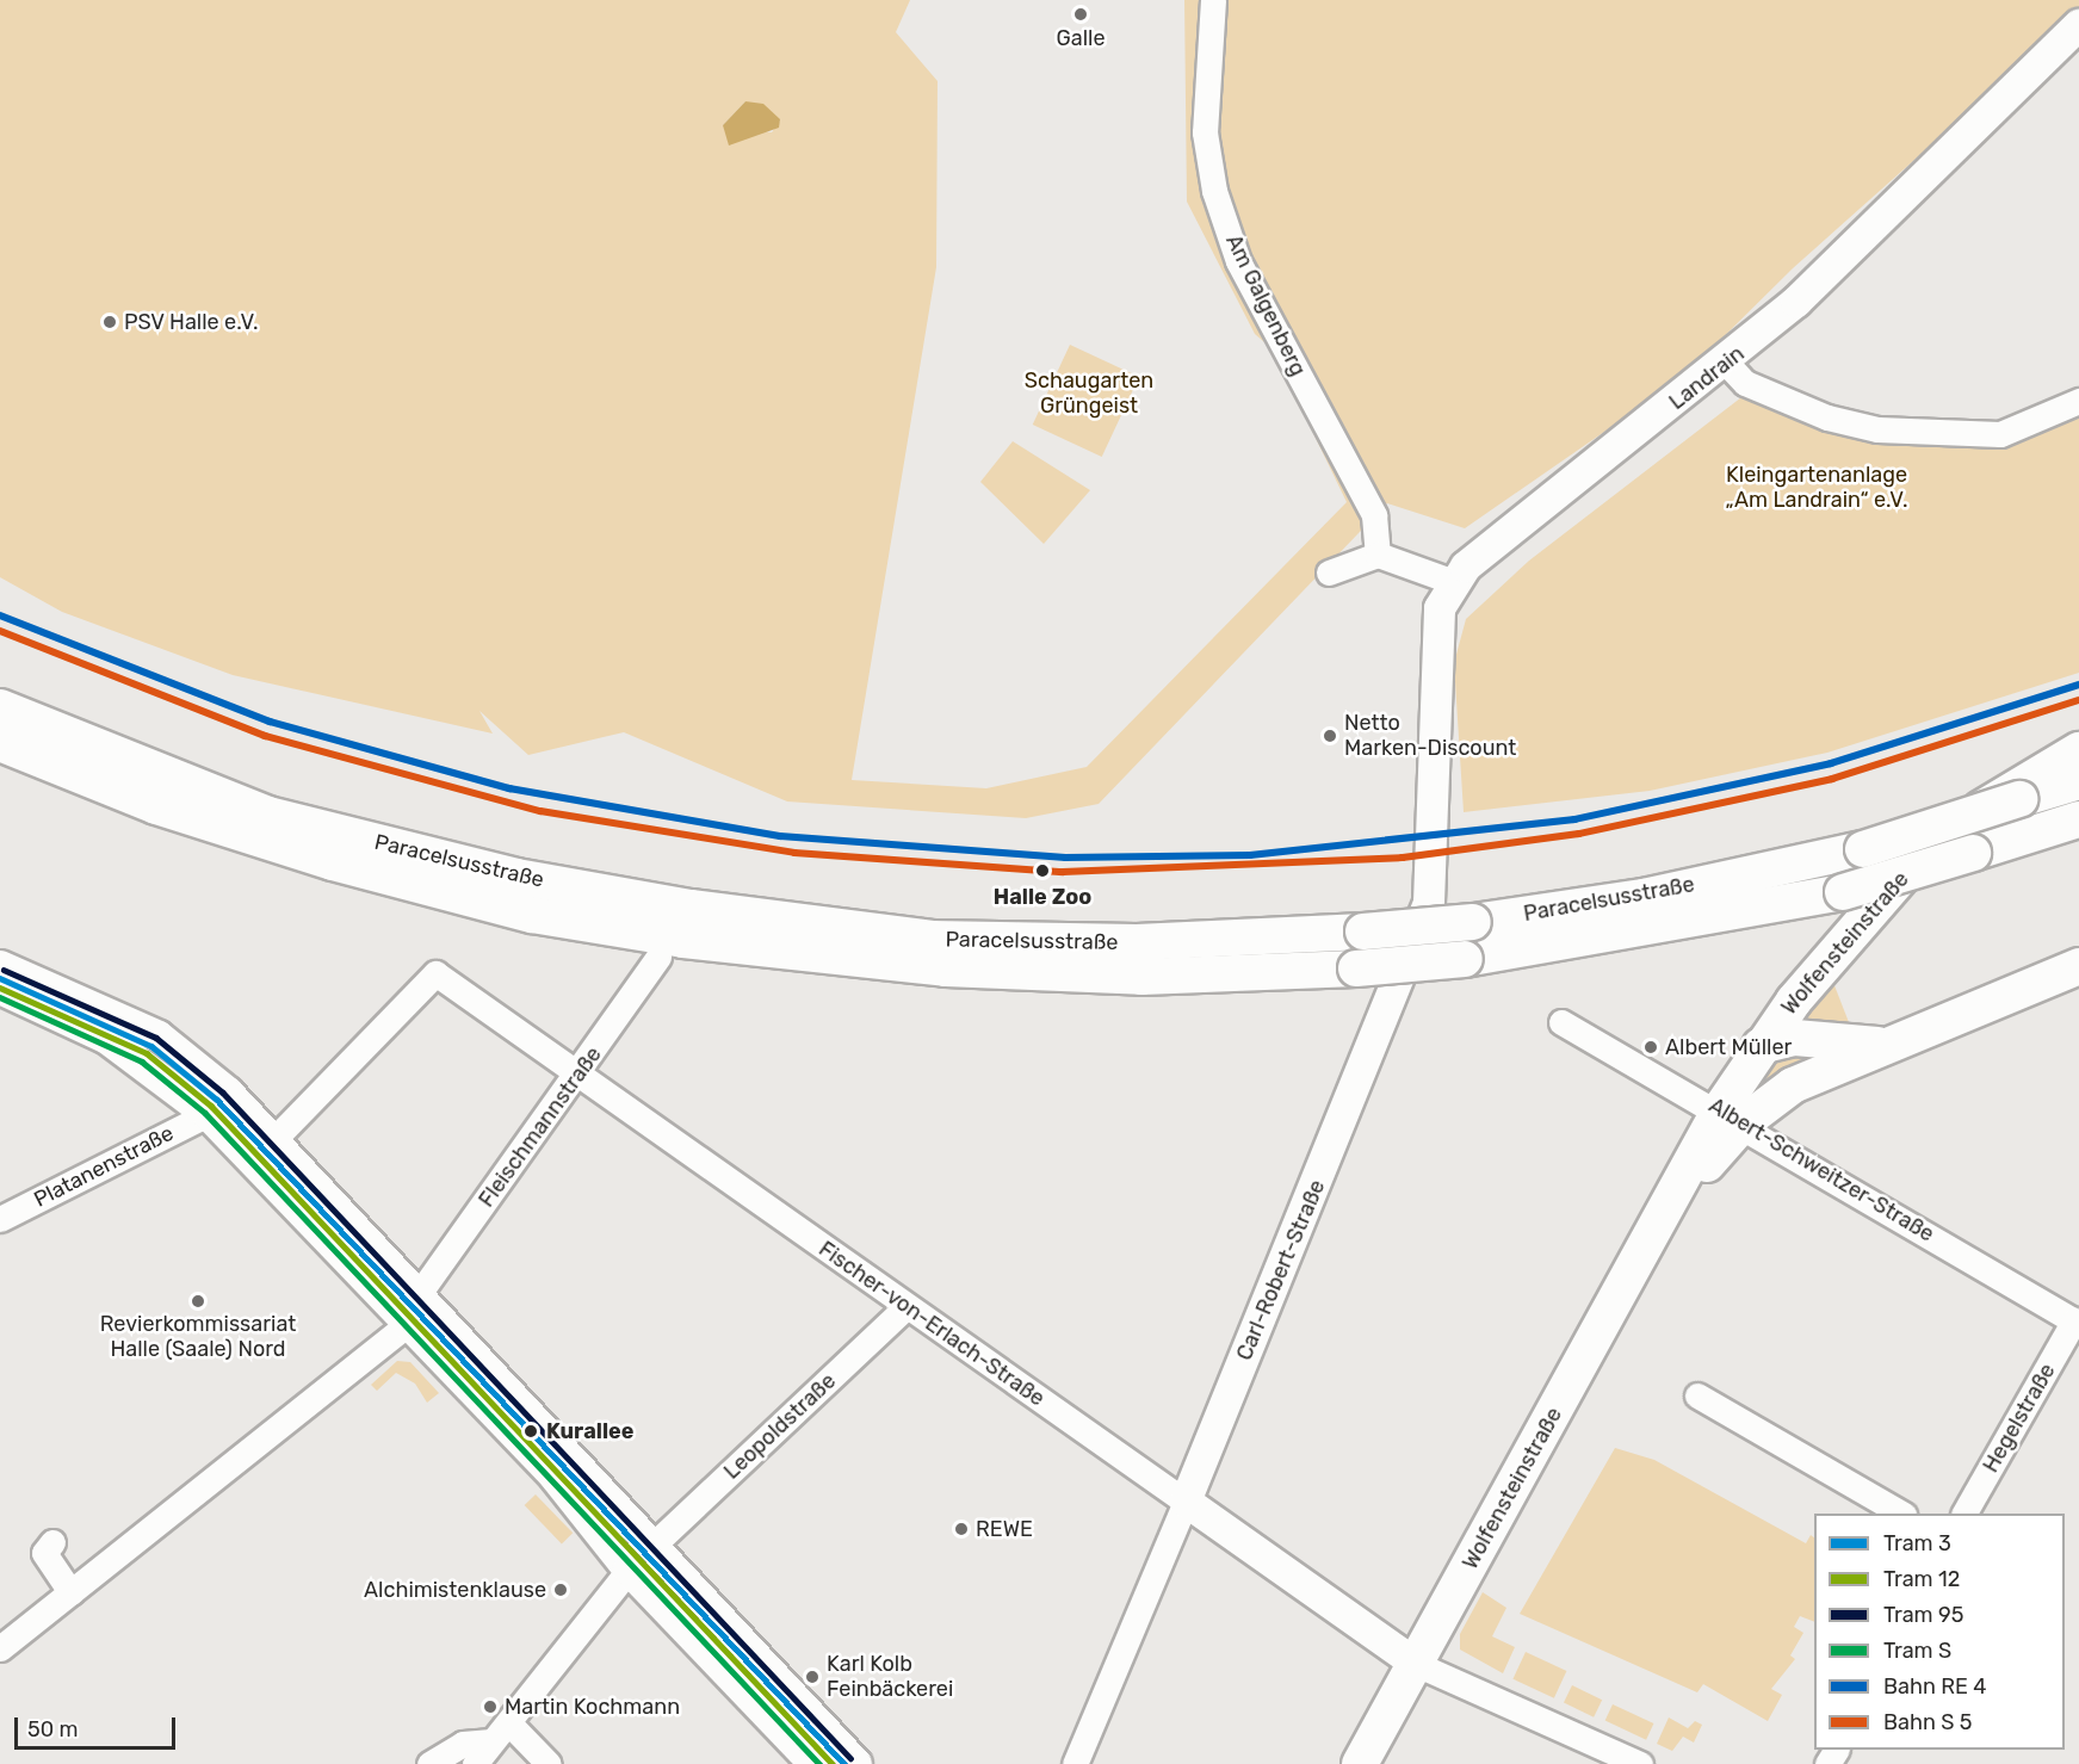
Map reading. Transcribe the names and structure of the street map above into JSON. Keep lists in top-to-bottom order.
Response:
{
  "streets": {
    "main road": ["Paracelsusstraße", "Wolfensteinstraße"],
    "street": [
      "Am Galgenberg",
      "Landrain",
      "Fleischmannstraße",
      "Platanenstraße",
      "Albert-Schweitzer-Straße",
      "Carl-Robert-Straße",
      "Fischer-von-Erlach-Straße",
      "Hegelstraße",
      "Leopoldstraße"
    ]
  },
  "crossings": [
    ["Landrain", "Carl-Robert-Straße"],
    ["Paracelsusstraße", "Fleischmannstraße"],
    ["Wolfensteinstraße", "Albert-Schweitzer-Straße"],
    ["Wolfensteinstraße", "Fischer-von-Erlach-Straße"],
    ["Fleischmannstraße", "Fischer-von-Erlach-Straße"],
    ["Albert-Schweitzer-Straße", "Hegelstraße"],
    ["Carl-Robert-Straße", "Fischer-von-Erlach-Straße"],
    ["Fischer-von-Erlach-Straße", "Leopoldstraße"]
  ],
  "parks": ["Schaugarten Grüngeist", "Kleingartenanlage „Am Landrain“ e.V."],
  "places": [
    "Galle",
    "PSV Halle e.V.",
    "Netto Marken-Discount",
    "Halle Zoo",
    "Albert Müller",
    "Revierkommissariat Halle (Saale) Nord",
    "Kurallee",
    "REWE",
    "Alchimistenklause",
    "Karl Kolb Feinbäckerei",
    "Martin Kochmann"
  ],
  "lines": [
    "tram line 95",
    "tram line 3",
    "tram line 12",
    "tram line S"
  ],
  "legend": [
    "Tram 3",
    "Tram 12",
    "Tram 95",
    "Tram S",
    "Bahn RE 4",
    "Bahn S 5"
  ],
  "scale_bar": "50 m"
}
